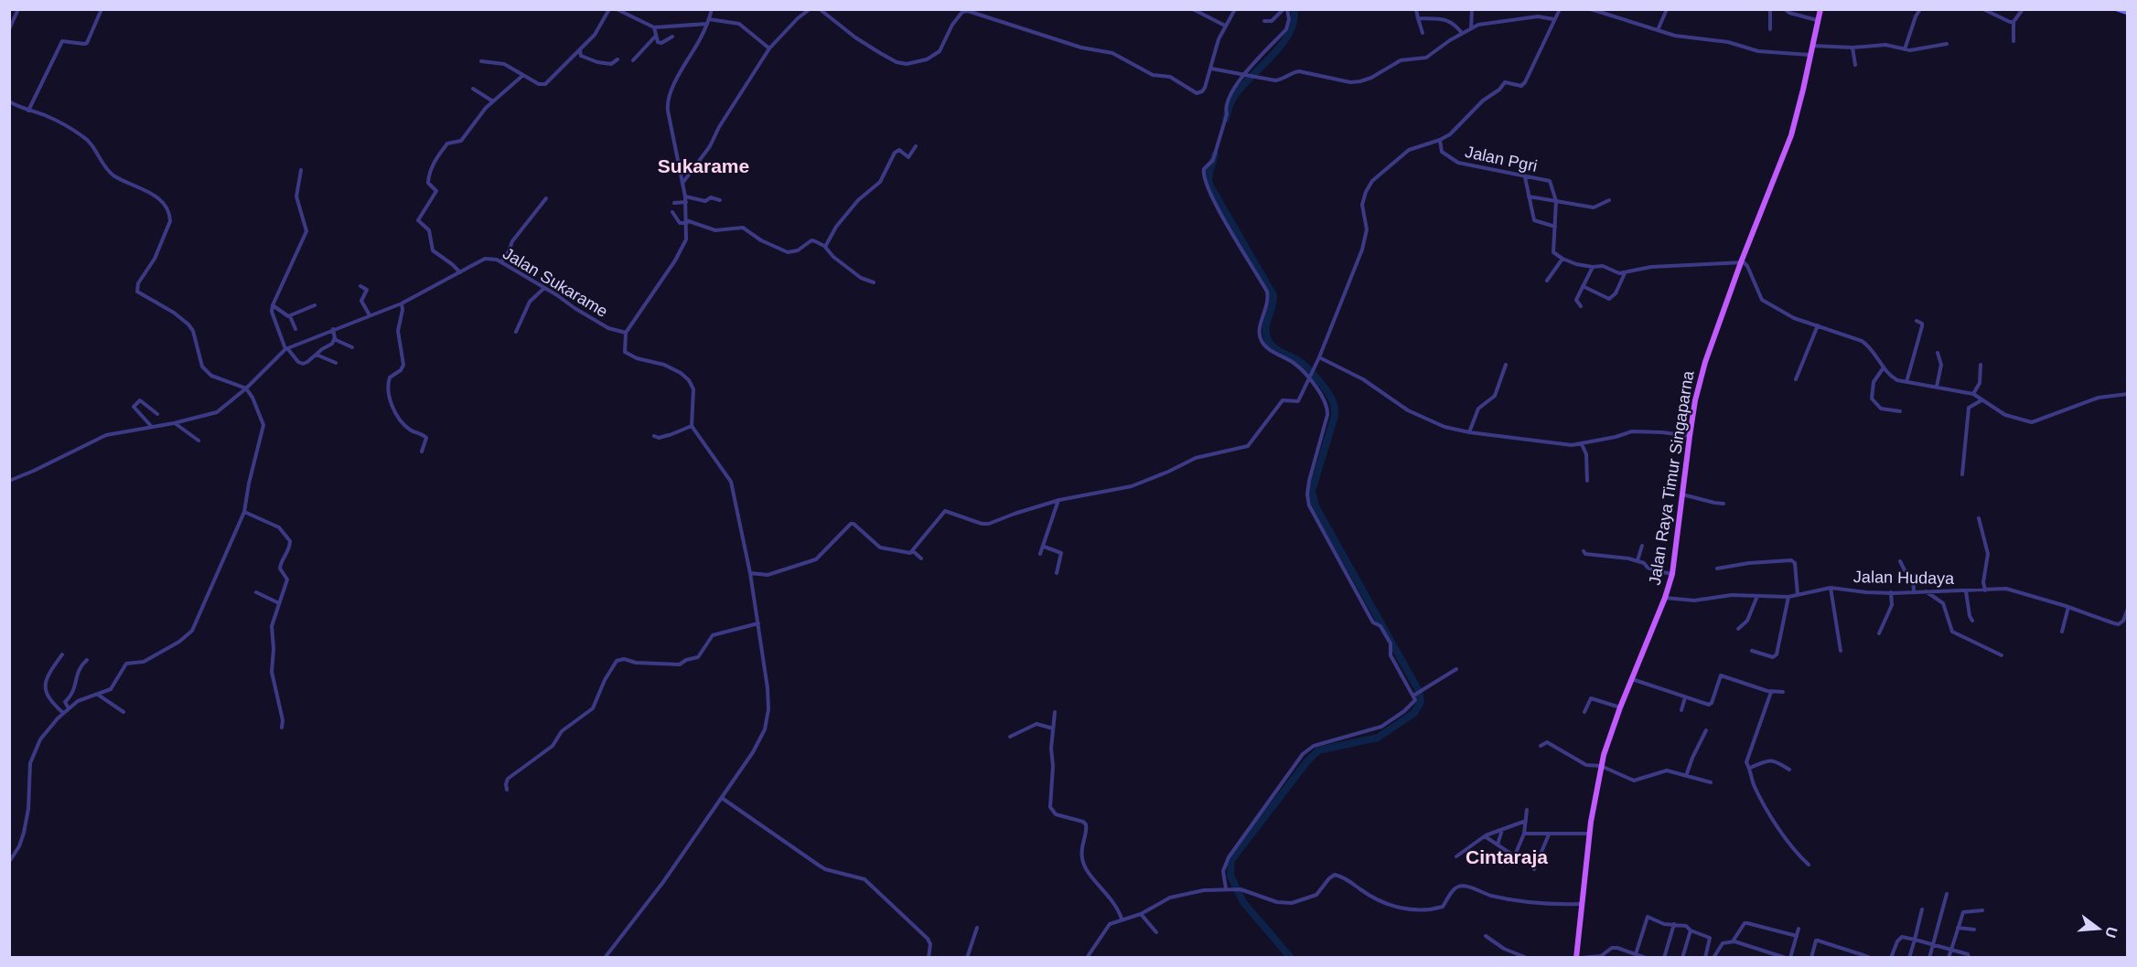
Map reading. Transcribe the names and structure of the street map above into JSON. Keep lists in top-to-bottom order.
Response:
{
  "streets": {
    "main road": ["Jalan Raya Timur Singaparna"],
    "street": ["Jalan Pgri", "Jalan Sukarame", "Jalan Hudaya"]
  },
  "crossings": [
    ["Jalan Raya Timur Singaparna", "Jalan Hudaya"]
  ],
  "districts": ["Sukarame", "Cintaraja"],
  "north": "right"
}
